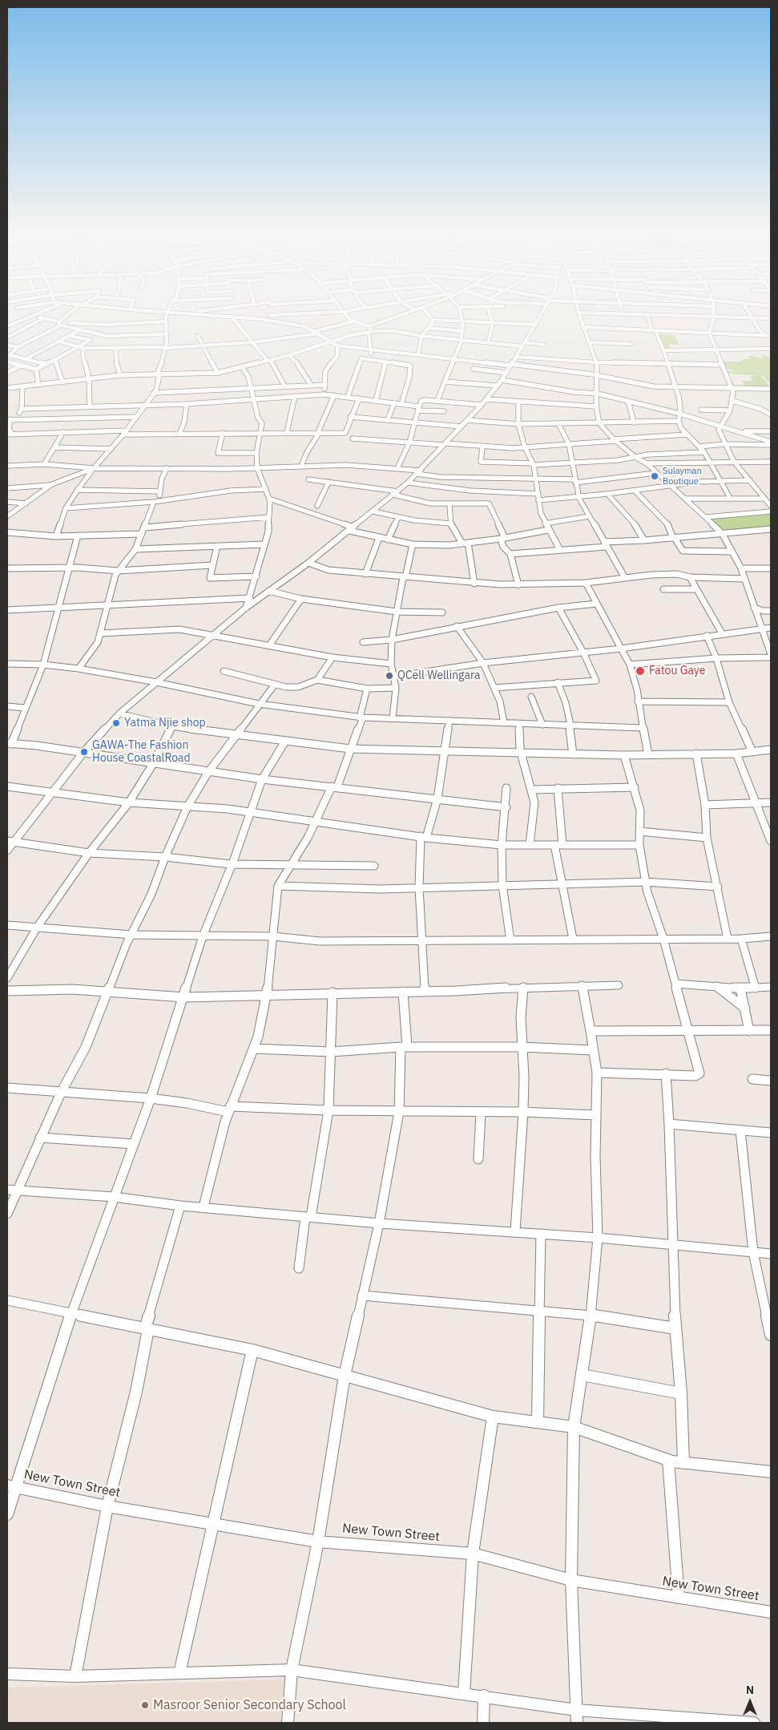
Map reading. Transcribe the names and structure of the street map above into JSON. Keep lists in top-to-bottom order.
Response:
{
  "streets": {
    "street": ["New Town Street"]
  },
  "places": [
    "Sulayman Boutique",
    "Fatou Gaye",
    "QCell Wellingara",
    "Yatma Njie shop",
    "GAWA-The Fashion House CoastalRoad",
    "Masroor Senior Secondary School"
  ],
  "north": "top"
}
